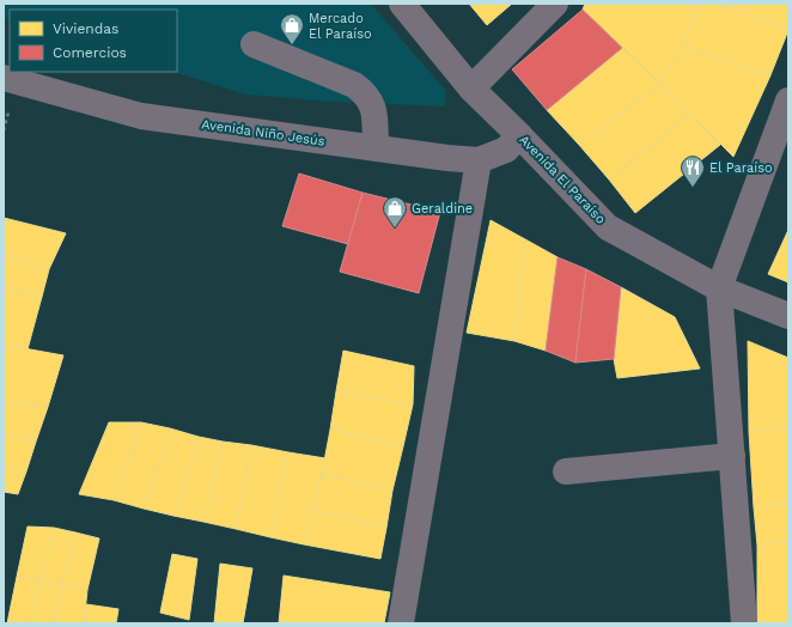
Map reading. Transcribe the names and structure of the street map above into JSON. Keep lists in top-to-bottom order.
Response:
{
  "streets": {
    "street": ["Avenida Niño Jesús", "Avenida El Paraíso"]
  },
  "crossings": [
    ["Avenida Niño Jesús", "Avenida El Paraíso"]
  ],
  "places": {
    "shop": ["Mercado El Paraíso", "Geraldine"],
    "restaurant": ["El Paraíso"]
  },
  "legend": ["Viviendas", "Comercios"]
}
